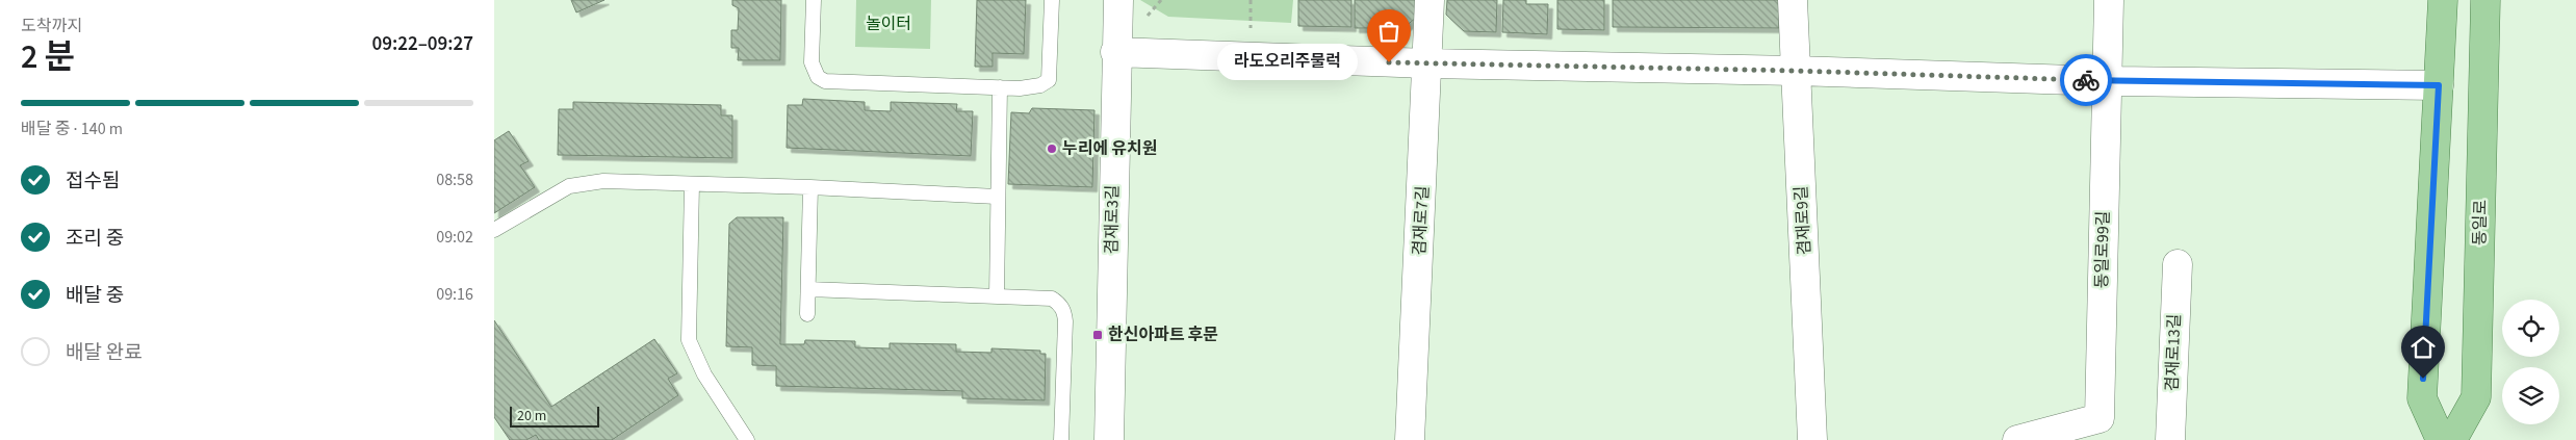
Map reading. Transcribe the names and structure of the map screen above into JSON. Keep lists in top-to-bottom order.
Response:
{
  "streets": {
    "main road": ["동일로"],
    "street": [
      "겸재로3길",
      "겸재로7길",
      "겸재로9길",
      "동일로99길",
      "겸재로13길"
    ]
  },
  "parks": ["놀이터"],
  "places": {
    "other": ["라도오리주물럭", "누리에 유치원"],
    "transit": ["한신아파트 후문"]
  },
  "scale_bar": "20 m",
  "page": {
    "heading": ["2 분", "도착까지", "09:22–09:27"],
    "bubble": "라도오리주물럭",
    "bar": "배달 중 · 140 m",
    "list": [
      ["접수됨", "08:58"],
      ["조리 중", "09:02"],
      ["배달 중", "09:16"],
      "배달 완료"
    ],
    "scale": "20 m"
  }
}
